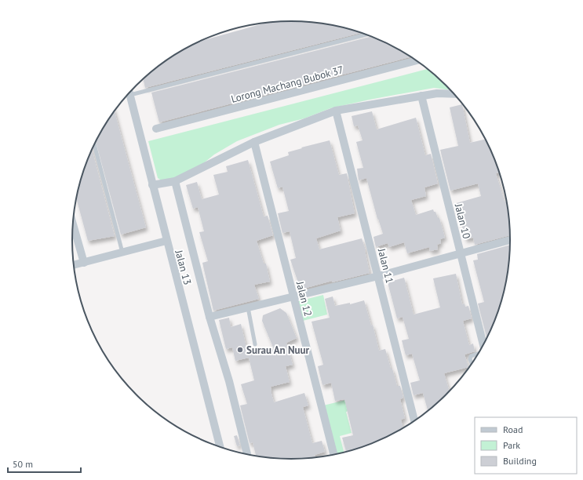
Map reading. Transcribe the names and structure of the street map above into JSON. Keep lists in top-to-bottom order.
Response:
{
  "streets": {
    "street": [
      "Lorong Machang Bubok 37",
      "Jalan 10",
      "Jalan 11",
      "Jalan 13",
      "Jalan 12"
    ]
  },
  "places": ["Surau An Nuur"],
  "legend": ["Road", "Park", "Building"],
  "scale_bar": "50 m"
}
